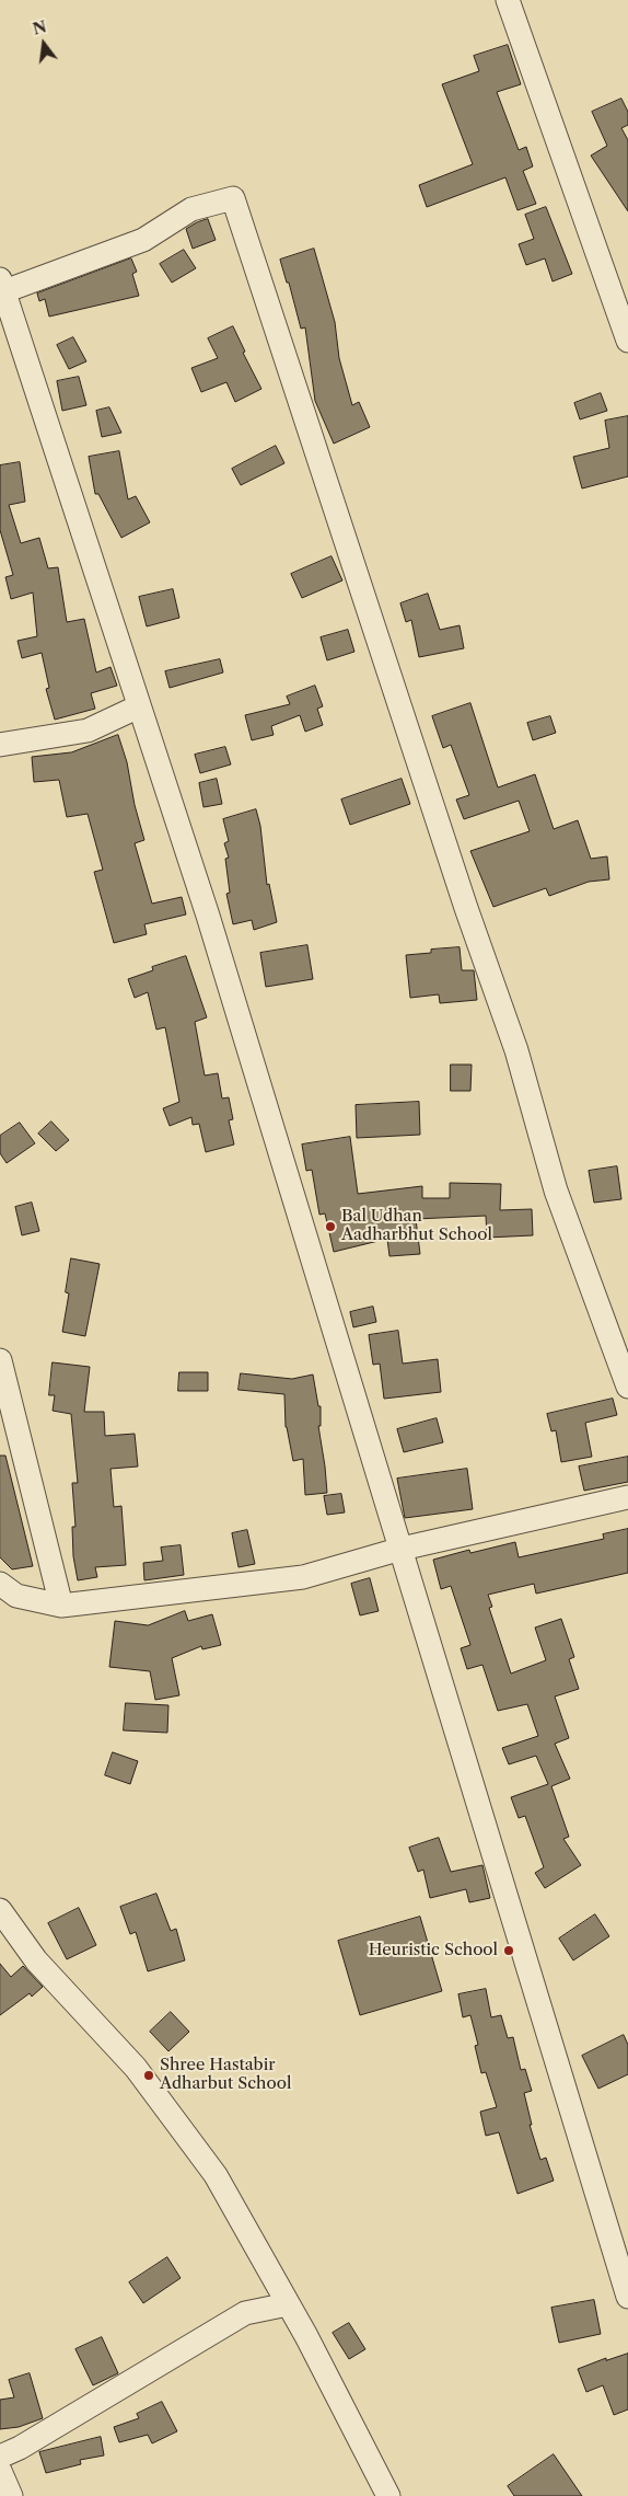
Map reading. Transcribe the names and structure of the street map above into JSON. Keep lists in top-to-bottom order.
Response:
{
  "places": ["Bal Udhan Aadharbhut School", "Heuristic School", "Shree Hastabir Adharbut School"],
  "north": "top"
}
